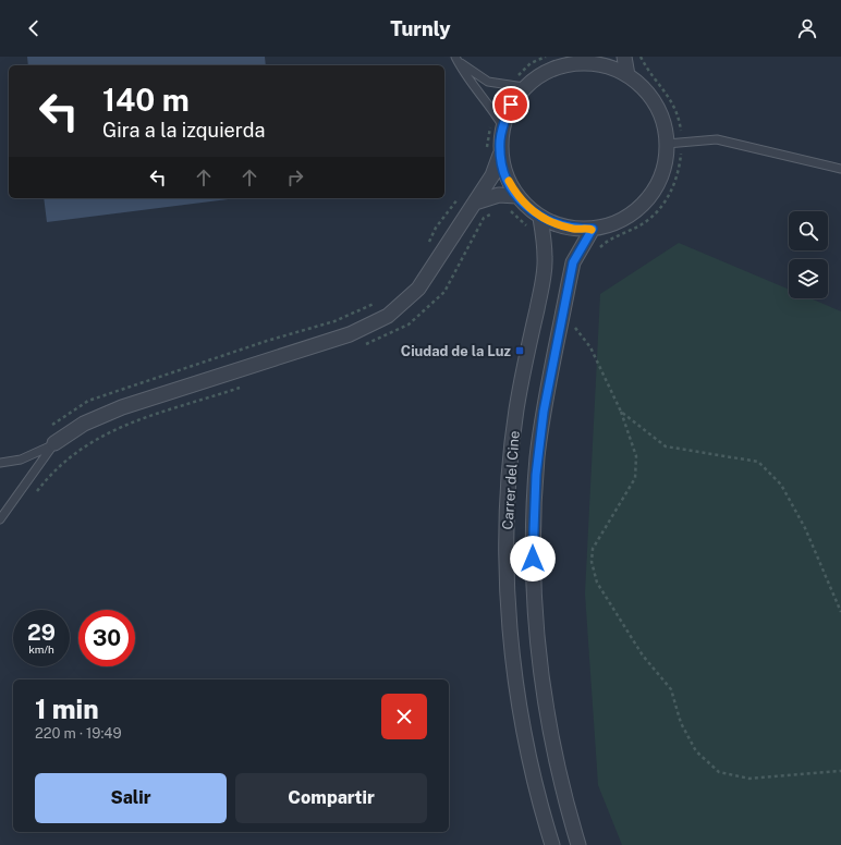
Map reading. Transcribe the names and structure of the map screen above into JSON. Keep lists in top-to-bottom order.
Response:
{
  "streets": {
    "street": ["Carrer del Cine"]
  },
  "places": {
    "transit": ["Ciudad de la Luz"]
  },
  "page": {
    "header": "Turnly",
    "turn": ["140 m", "Gira a la izquierda"],
    "speed": "29 km/h",
    "limit": "30",
    "heading": ["1 min", "220 m · 19:49"],
    "buttons": ["Salir", "Compartir"]
  }
}
